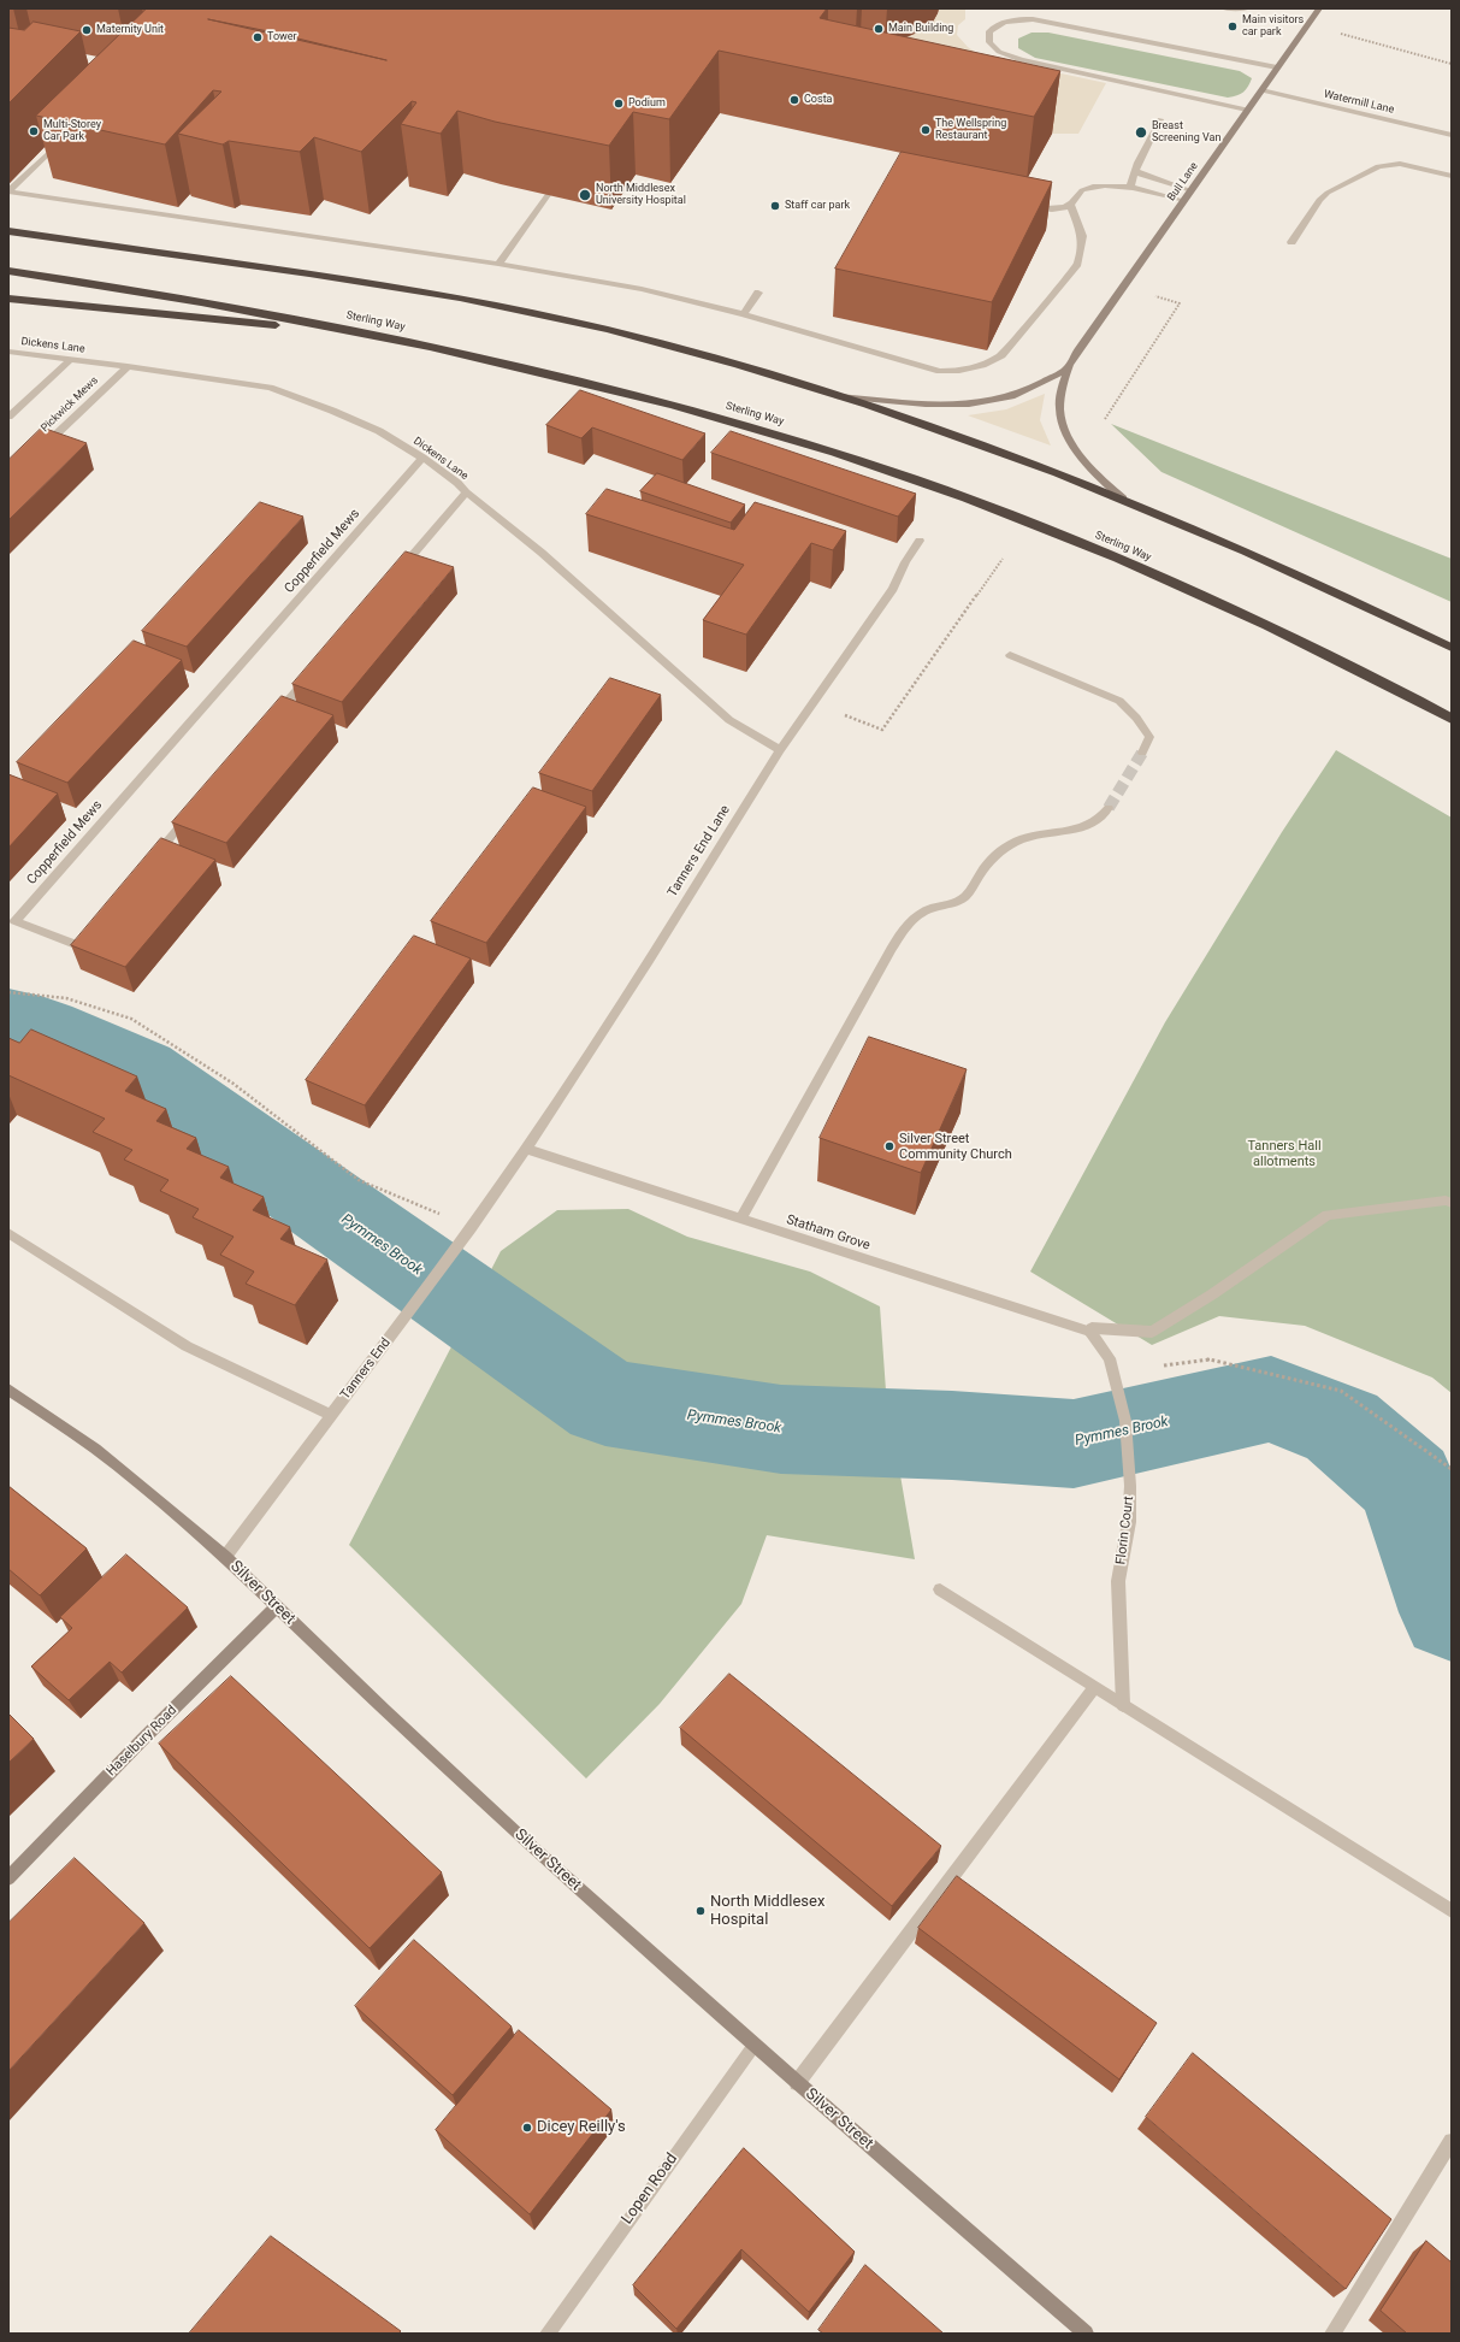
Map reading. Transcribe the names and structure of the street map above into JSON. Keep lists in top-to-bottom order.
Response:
{
  "streets": {
    "highway": ["Sterling Way"],
    "street": [
      "Watermill Lane",
      "Bull Lane",
      "Dickens Lane",
      "Pickwick Mews",
      "Copperfield Mews",
      "Tanners End Lane",
      "Statham Grove",
      "Tanners End",
      "Florin Court",
      "Silver Street",
      "Haselbury Road",
      "Lopen Road"
    ]
  },
  "crossings": [
    ["Watermill Lane", "Bull Lane"],
    ["Dickens Lane", "Pickwick Mews"],
    ["Dickens Lane", "Copperfield Mews"],
    ["Dickens Lane", "Tanners End Lane"],
    ["Tanners End Lane", "Statham Grove"],
    ["Tanners End Lane", "Tanners End"],
    ["Tanners End", "Silver Street"],
    ["Silver Street", "Haselbury Road"],
    ["Silver Street", "Lopen Road"]
  ],
  "water": ["Pymmes Brook"],
  "parks": ["Tanners Hall allotments"],
  "places": [
    "Main visitors car park",
    "Main Building",
    "Maternity Unit",
    "Tower",
    "Costa",
    "Podium",
    "The Wellspring Restaurant",
    "Multi-Storey Car Park",
    "Breast Screening Van",
    "North Middlesex University Hospital",
    "Staff car park",
    "Silver Street Community Church",
    "North Middlesex Hospital",
    "Dicey Reilly's"
  ]
}
